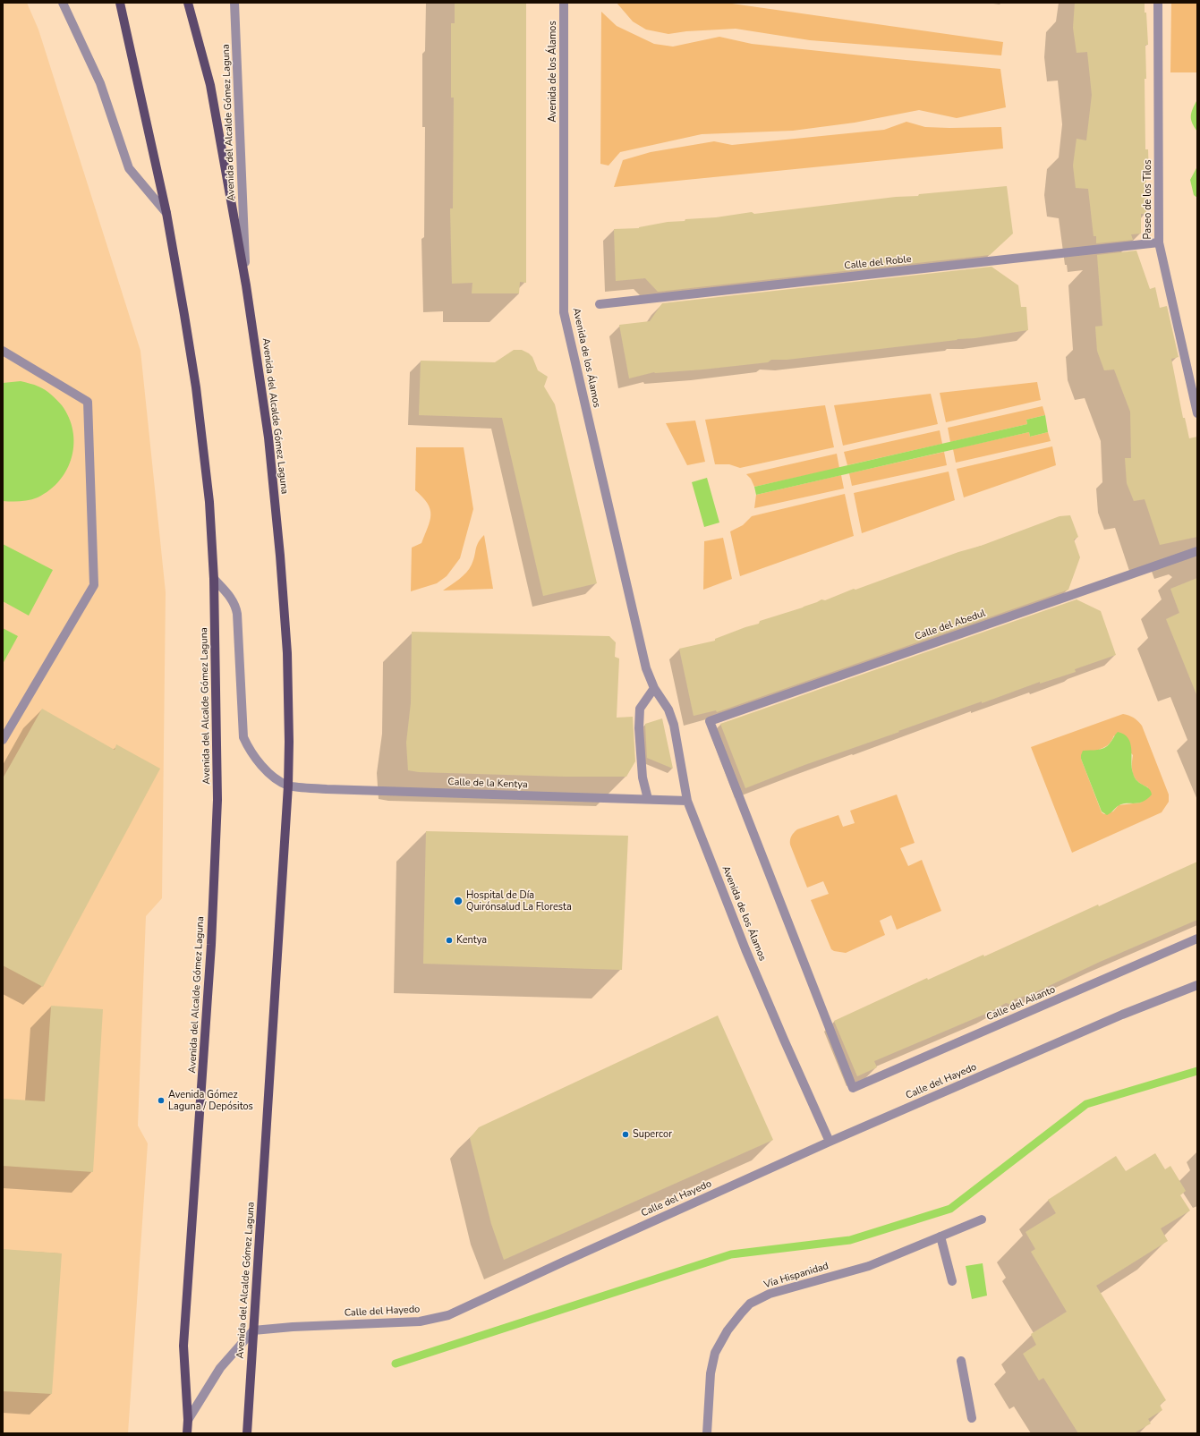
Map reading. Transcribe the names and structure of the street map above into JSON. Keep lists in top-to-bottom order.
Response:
{
  "streets": {
    "main road": ["Avenida del Alcalde Gómez Laguna"],
    "street": [
      "Avenida de los Álamos",
      "Paseo de los Tilos",
      "Calle del Roble",
      "Calle del Abedul",
      "Calle de la Kentya",
      "Calle del Ailanto",
      "Calle del Hayedo",
      "Vía Hispanidad"
    ]
  },
  "crossings": [
    ["Avenida de los Álamos", "Calle de la Kentya"],
    ["Avenida de los Álamos", "Calle del Hayedo"],
    ["Avenida del Alcalde Gómez Laguna", "Calle de la Kentya"],
    ["Avenida del Alcalde Gómez Laguna", "Calle del Hayedo"],
    ["Paseo de los Tilos", "Calle del Roble"],
    ["Calle del Abedul", "Calle del Ailanto"]
  ],
  "places": [
    "Hospital de Día Quirónsalud La Floresta",
    "Kentya",
    "Avenida Gómez Laguna / Depósitos",
    "Supercor"
  ]
}
